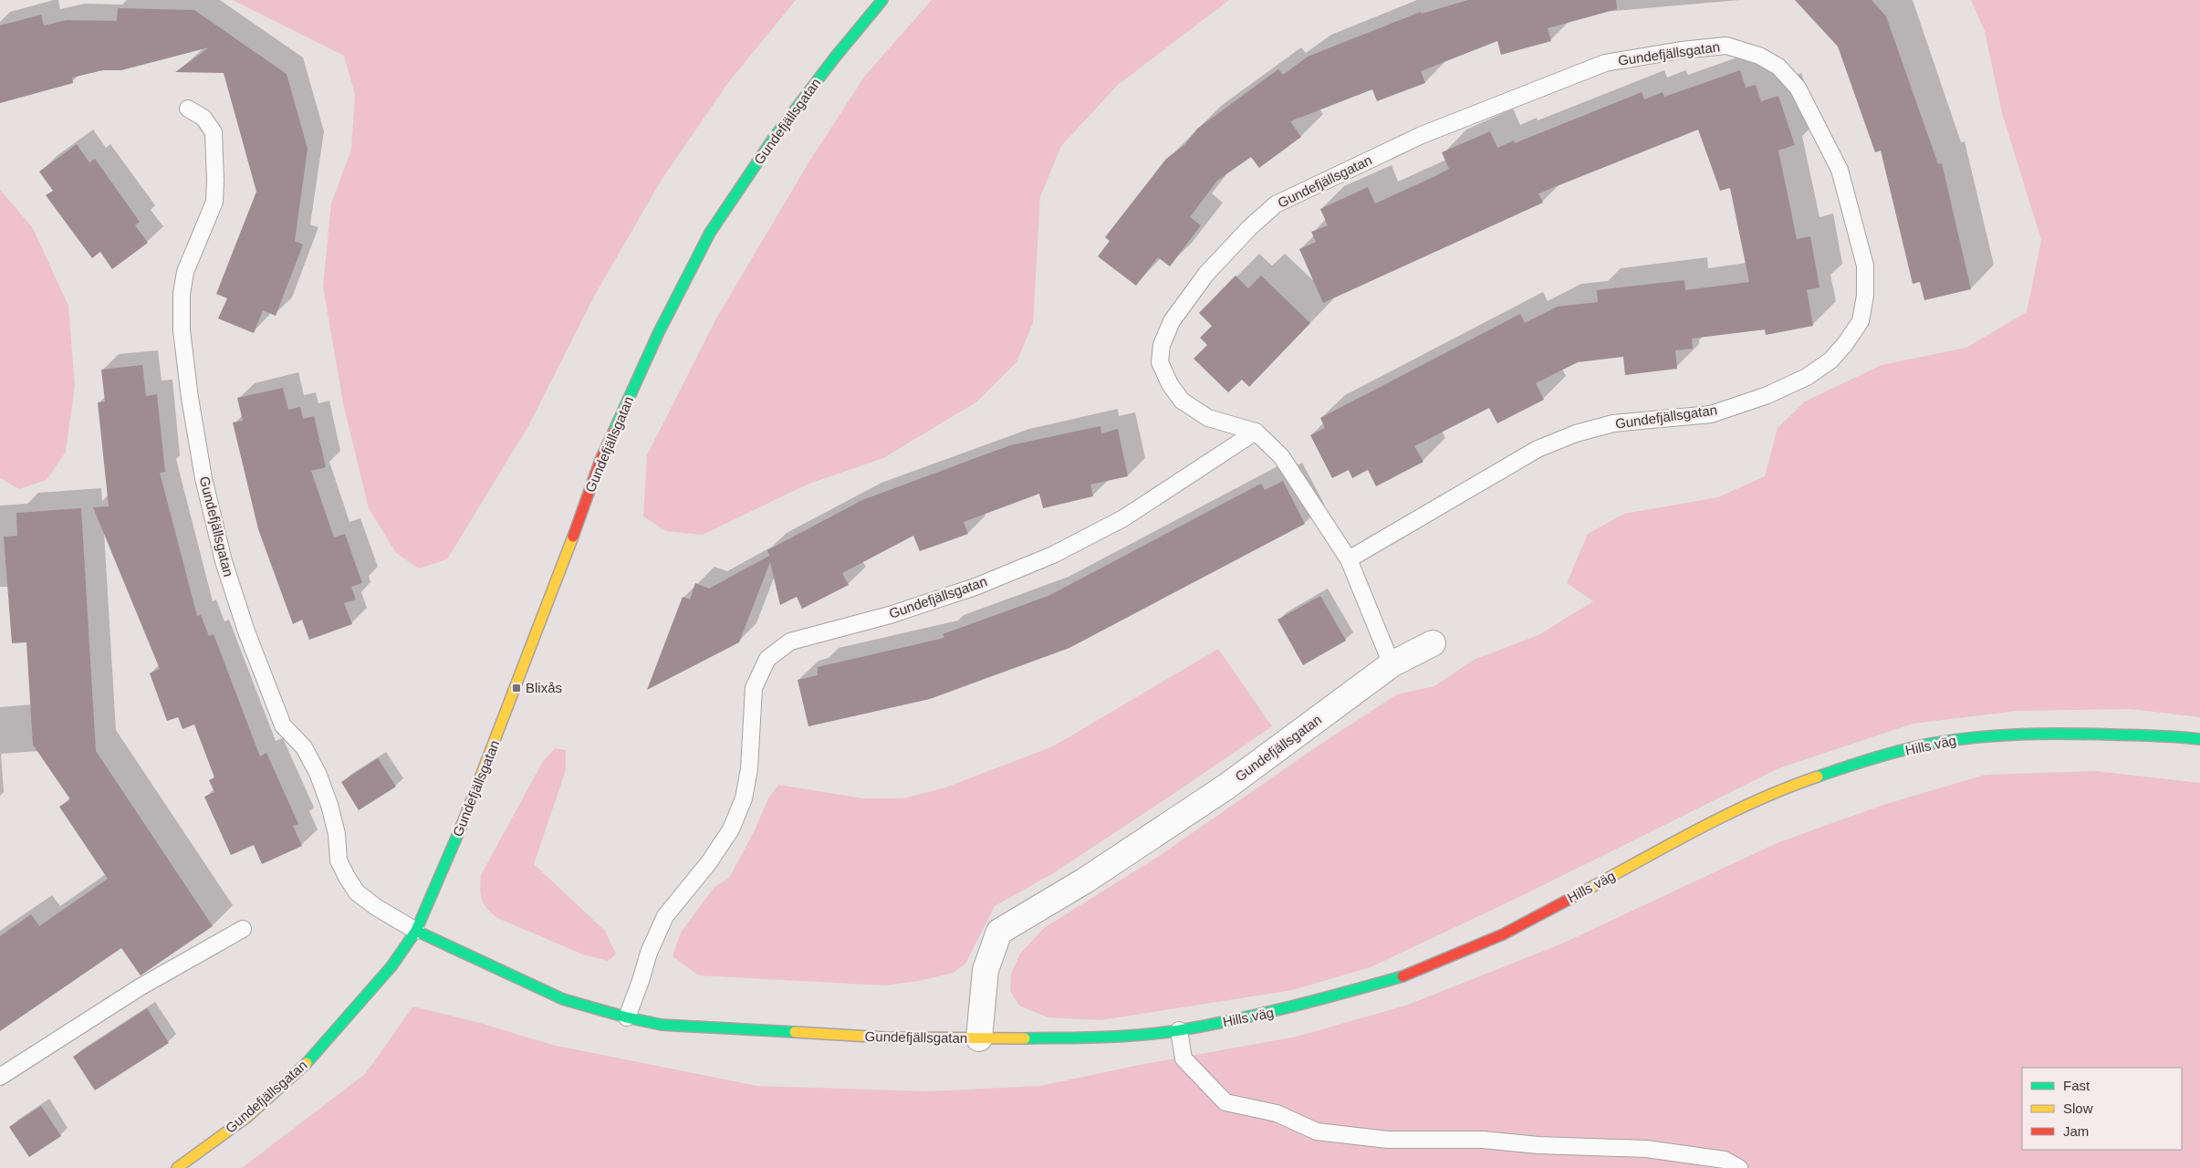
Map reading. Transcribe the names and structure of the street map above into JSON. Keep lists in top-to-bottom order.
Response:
{
  "streets": {
    "street": ["Gundefjällsgatan", "Hills väg"]
  },
  "crossings": [
    ["Gundefjällsgatan", "Hills väg"]
  ],
  "places": {
    "transit": ["Blixås"]
  },
  "legend": ["Fast", "Slow", "Jam"]
}
